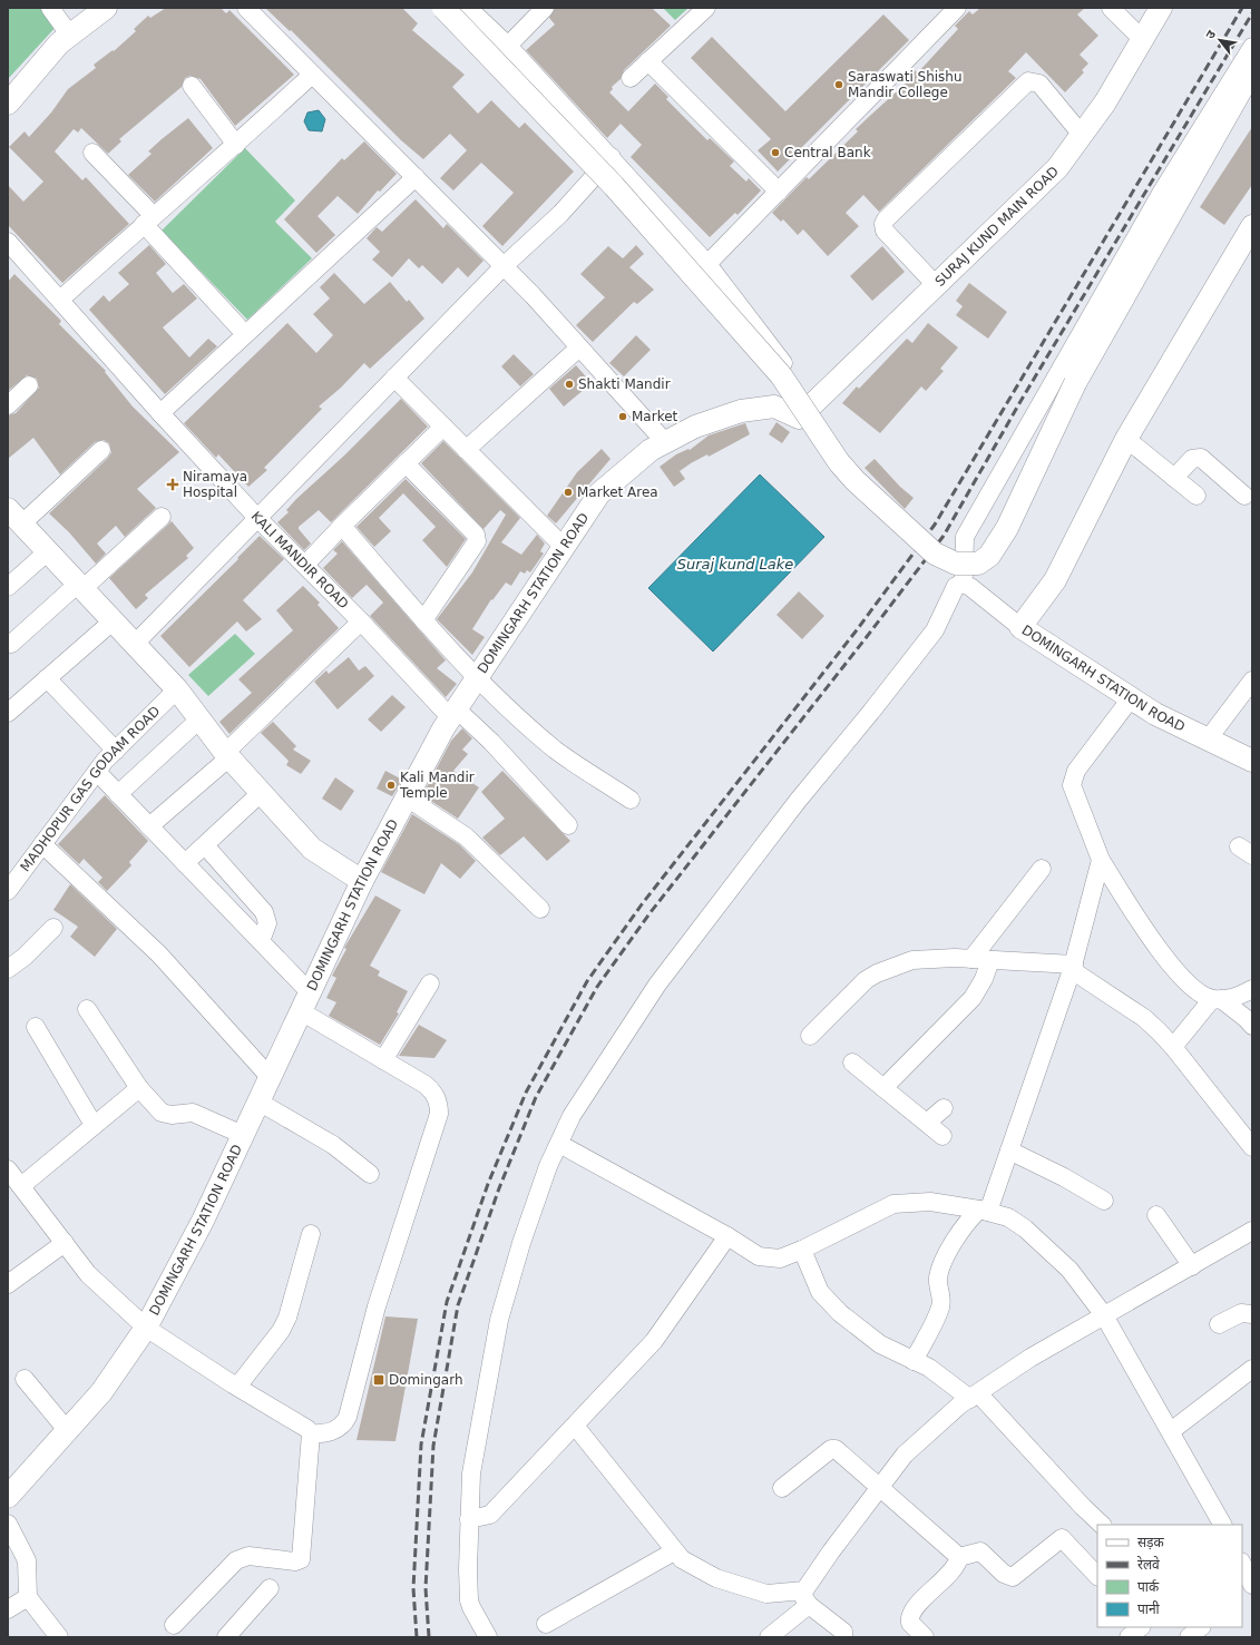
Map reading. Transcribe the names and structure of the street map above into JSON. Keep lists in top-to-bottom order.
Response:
{
  "streets": {
    "street": [
      "SURAJ KUND MAIN ROAD",
      "KALI MANDIR ROAD",
      "DOMINGARH STATION ROAD",
      "MADHOPUR GAS GODAM ROAD"
    ]
  },
  "crossings": [
    ["SURAJ KUND MAIN ROAD", "DOMINGARH STATION ROAD"],
    ["KALI MANDIR ROAD", "DOMINGARH STATION ROAD"]
  ],
  "water": ["Suraj kund Lake"],
  "places": {
    "other": [
      "Saraswati Shishu Mandir College",
      "Central Bank",
      "Shakti Mandir",
      "Market",
      "Market Area",
      "Kali Mandir Temple"
    ],
    "health": ["Niramaya Hospital"],
    "transit": ["Domingarh"]
  },
  "legend": [
    "सड़क",
    "रेलवे",
    "पार्क",
    "पानी"
  ],
  "north": "top left"
}
